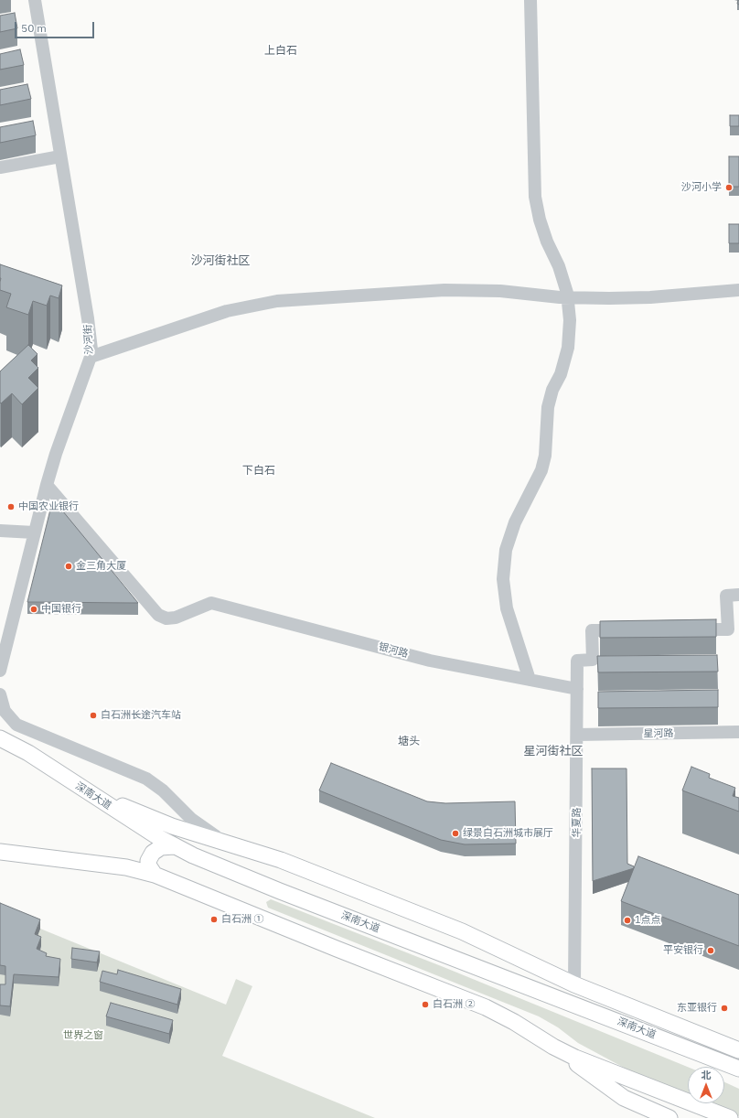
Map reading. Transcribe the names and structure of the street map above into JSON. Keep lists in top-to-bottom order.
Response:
{
  "streets": {
    "main road": ["深南大道"],
    "street": [
      "沙河街",
      "银河路",
      "星河路",
      "华夏路"
    ]
  },
  "crossings": [
    ["沙河街", "银河路"],
    ["银河路", "华夏路"],
    ["星河路", "华夏路"]
  ],
  "districts": [
    "上白石",
    "沙河街社区",
    "下白石",
    "塘头",
    "星河街社区"
  ],
  "parks": ["世界之窗"],
  "places": [
    "沙河小学",
    "中国农业银行",
    "金三角大厦",
    "中国银行",
    "白石洲长途汽车站",
    "绿景白石洲城市展厅",
    "白石洲 ①",
    "1点点",
    "平安银行",
    "白石洲 ②",
    "东亚银行"
  ],
  "scale_bar": "50 m",
  "north": "top"
}
